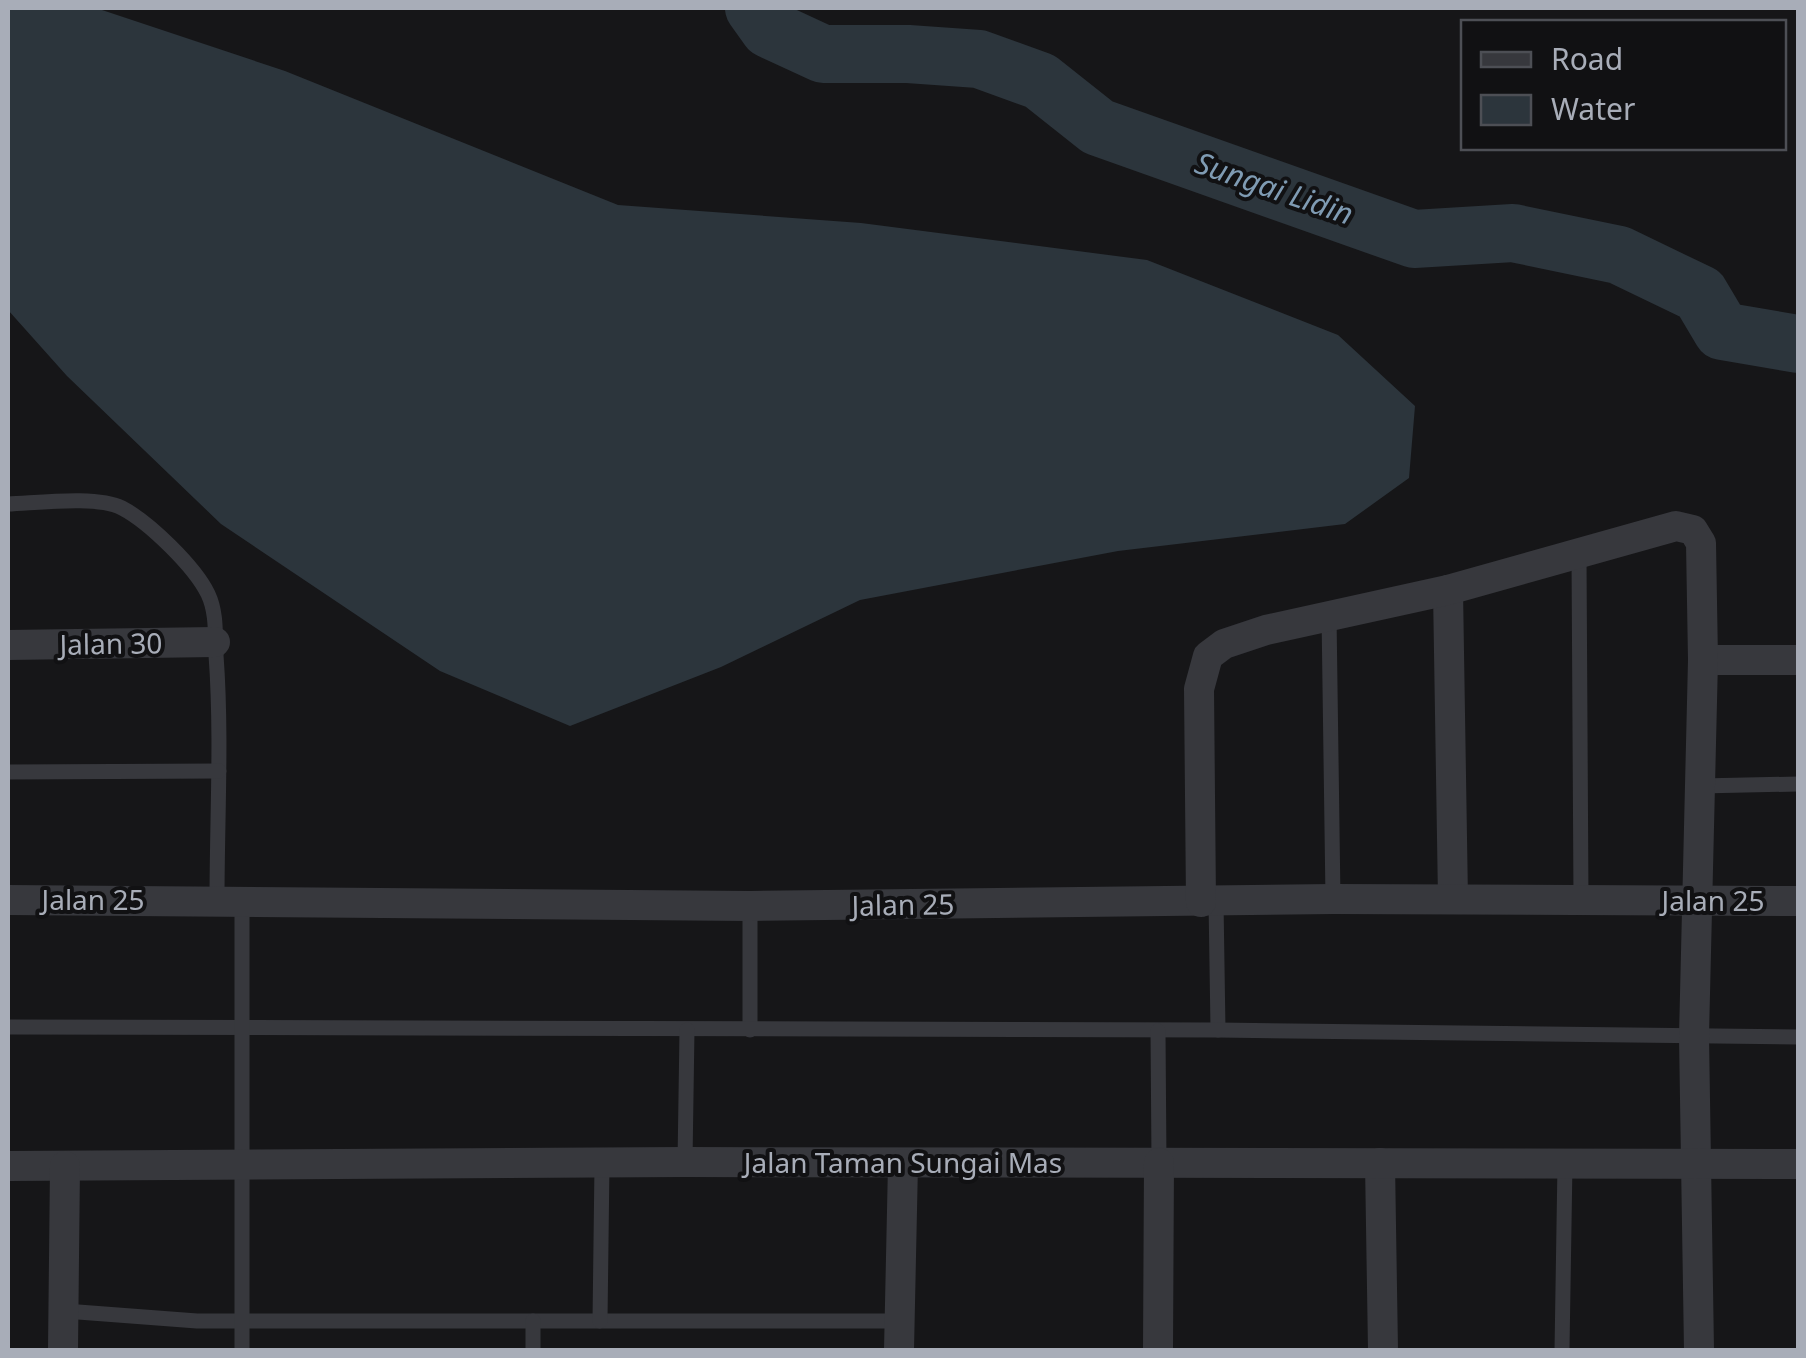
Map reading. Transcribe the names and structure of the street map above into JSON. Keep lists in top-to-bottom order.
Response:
{
  "streets": {
    "street": ["Jalan 30", "Jalan 25", "Jalan Taman Sungai Mas"]
  },
  "water": ["Sungai Lidin"],
  "legend": ["Road", "Water"]
}
